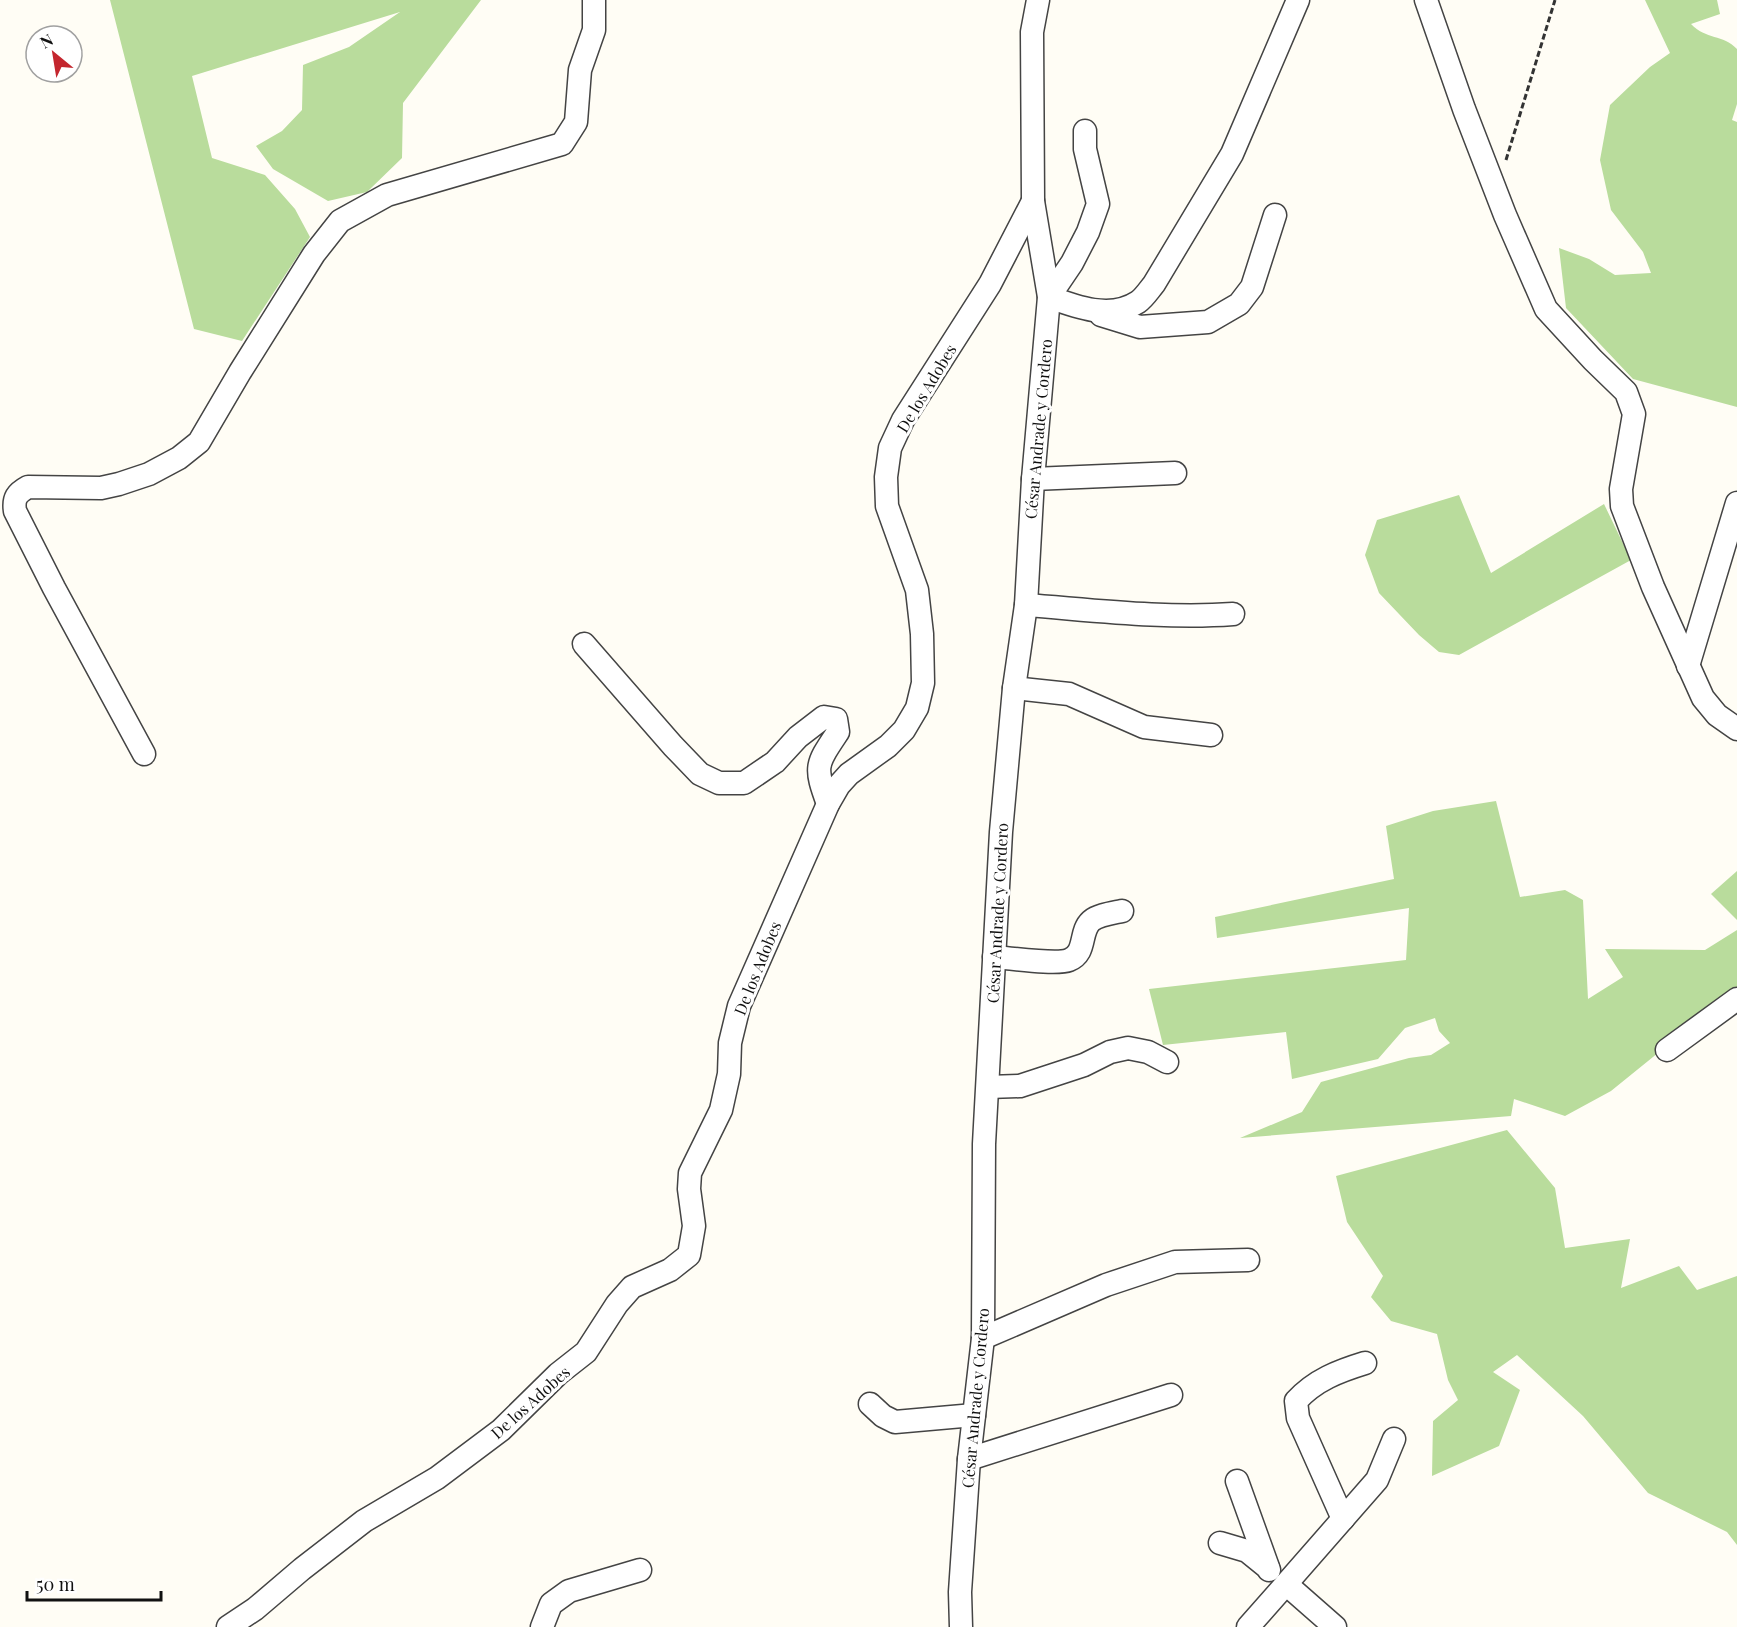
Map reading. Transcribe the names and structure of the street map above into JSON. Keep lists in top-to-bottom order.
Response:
{
  "streets": {
    "street": ["De los Adobes", "César Andrade y Cordero"]
  },
  "crossings": [
    ["De los Adobes", "César Andrade y Cordero"]
  ],
  "scale_bar": "50 m",
  "north": "top left"
}
